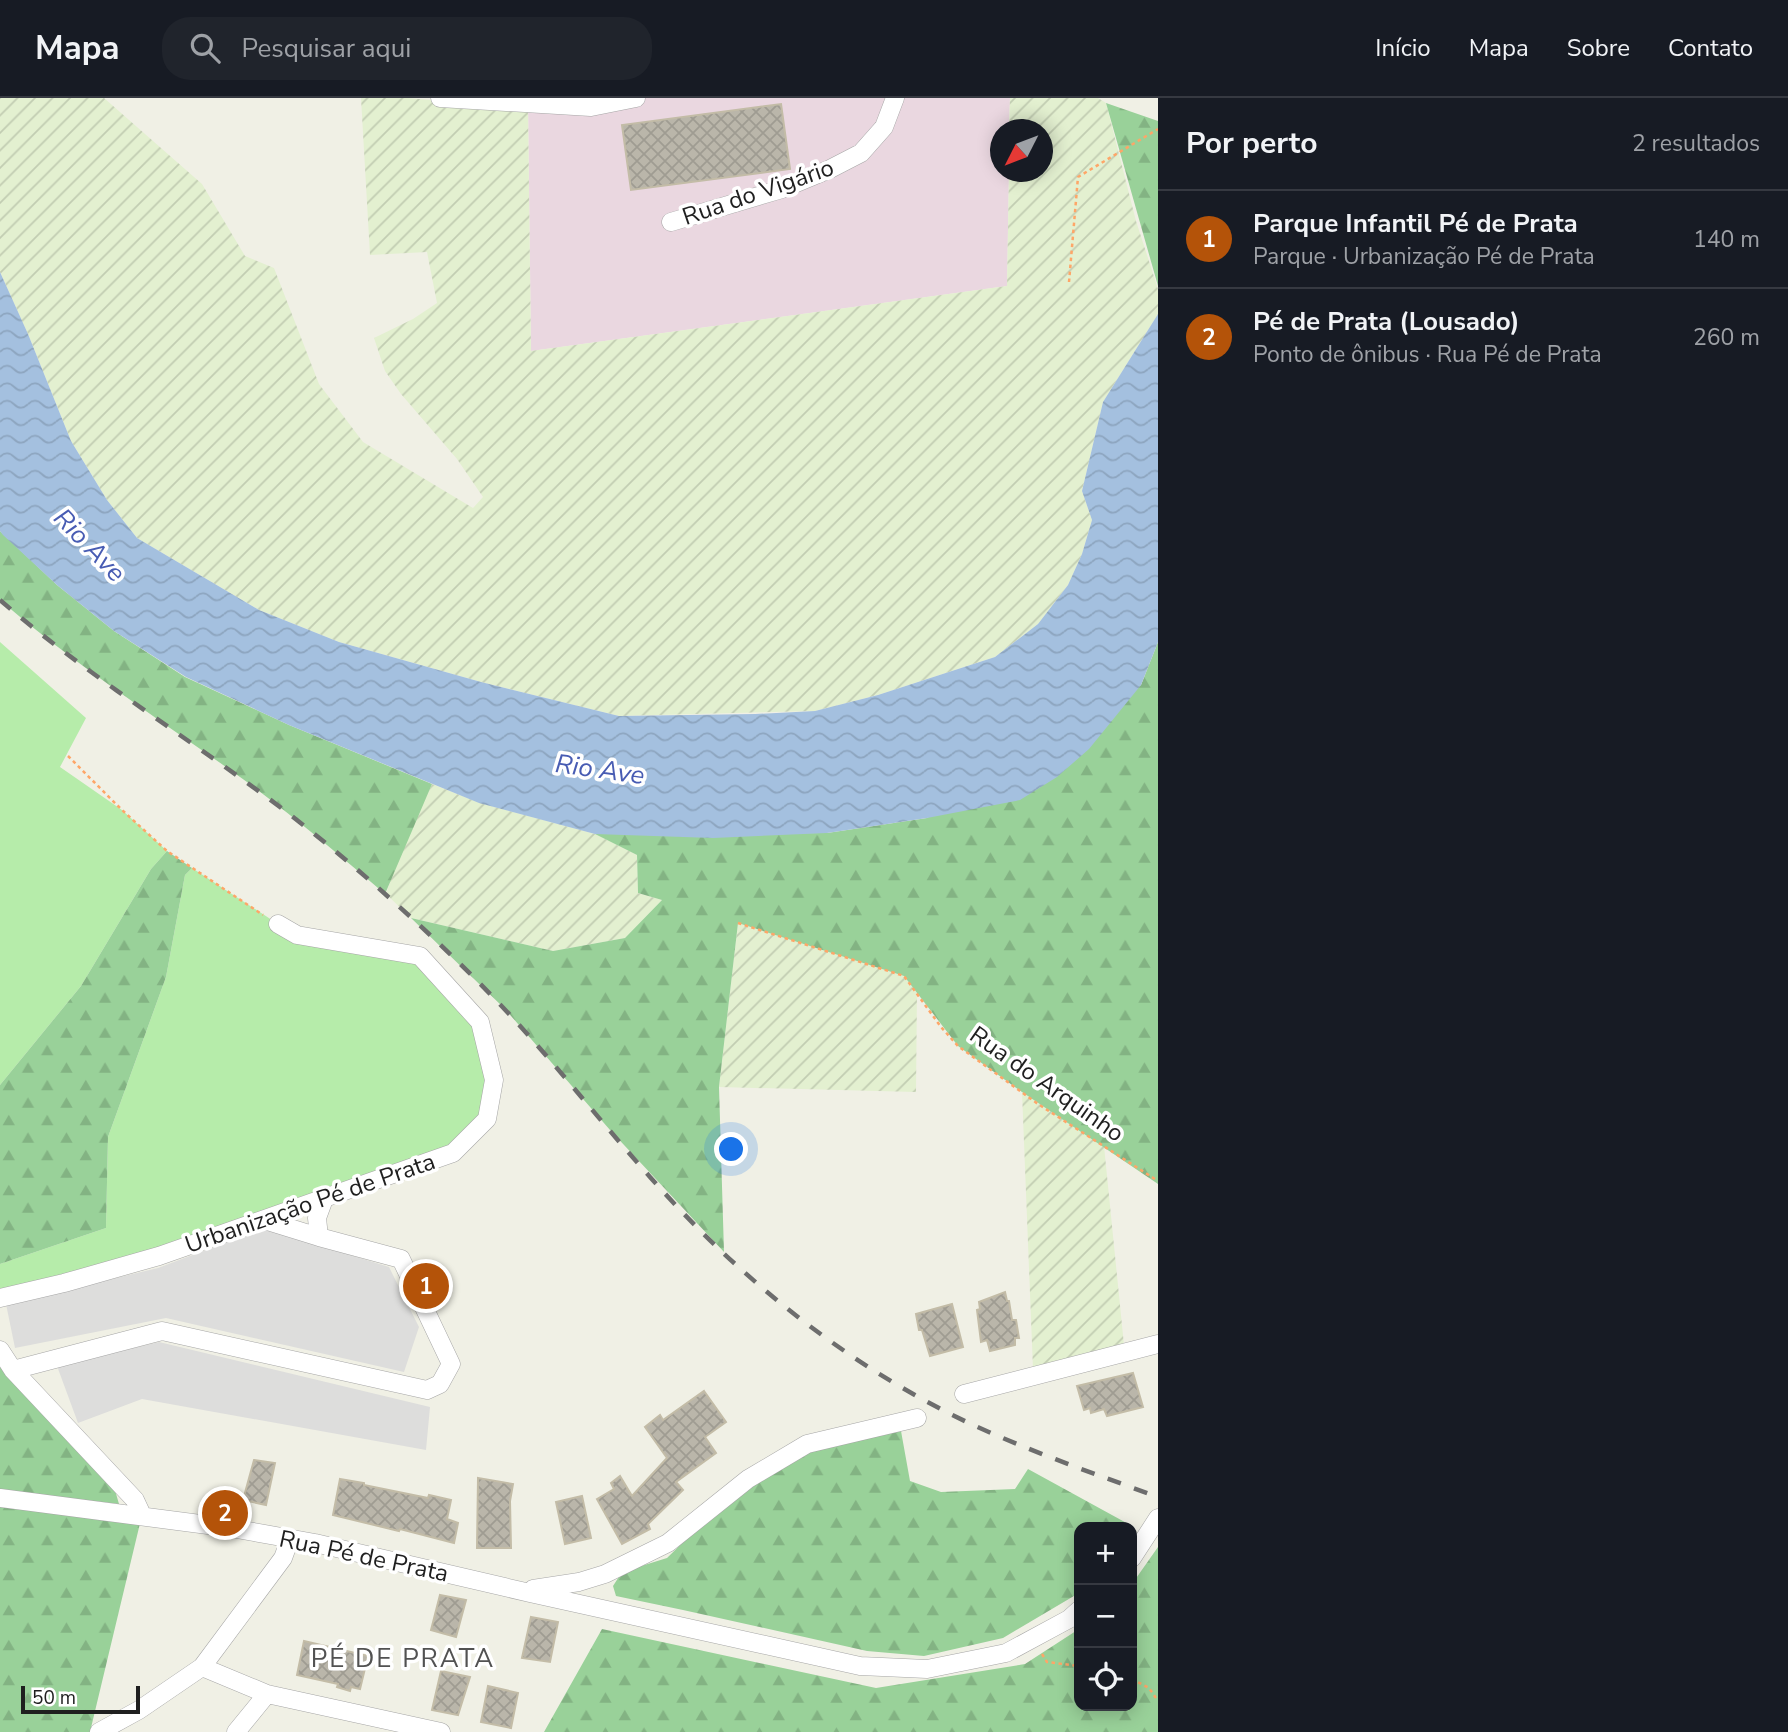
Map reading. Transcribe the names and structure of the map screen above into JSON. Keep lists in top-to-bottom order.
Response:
{
  "streets": {
    "street": ["Rua do Vigário", "Urbanização Pé de Prata", "Rua Pé de Prata"],
    "path": ["Rua do Arquinho"]
  },
  "districts": ["PÉ DE PRATA"],
  "water": ["Rio Ave"],
  "scale_bar": "50 m",
  "north": "bottom left",
  "page": {
    "header": "Mapa",
    "search": "Pesquisar aqui",
    "nav": [
      "Início",
      "Mapa",
      "Sobre",
      "Contato"
    ],
    "heading": ["Por perto", "2 resultados"],
    "list": [
      {
        "mark": "1",
        "name": "Parque Infantil Pé de Prata",
        "note": "Parque · Urbanização Pé de Prata",
        "value": "140 m"
      },
      {
        "mark": "2",
        "name": "Pé de Prata (Lousado)",
        "note": "Ponto de ônibus · Rua Pé de Prata",
        "value": "260 m"
      }
    ],
    "pins": ["1", "2"],
    "map_buttons": ["+", "−"],
    "scale": "50 m"
  }
}
